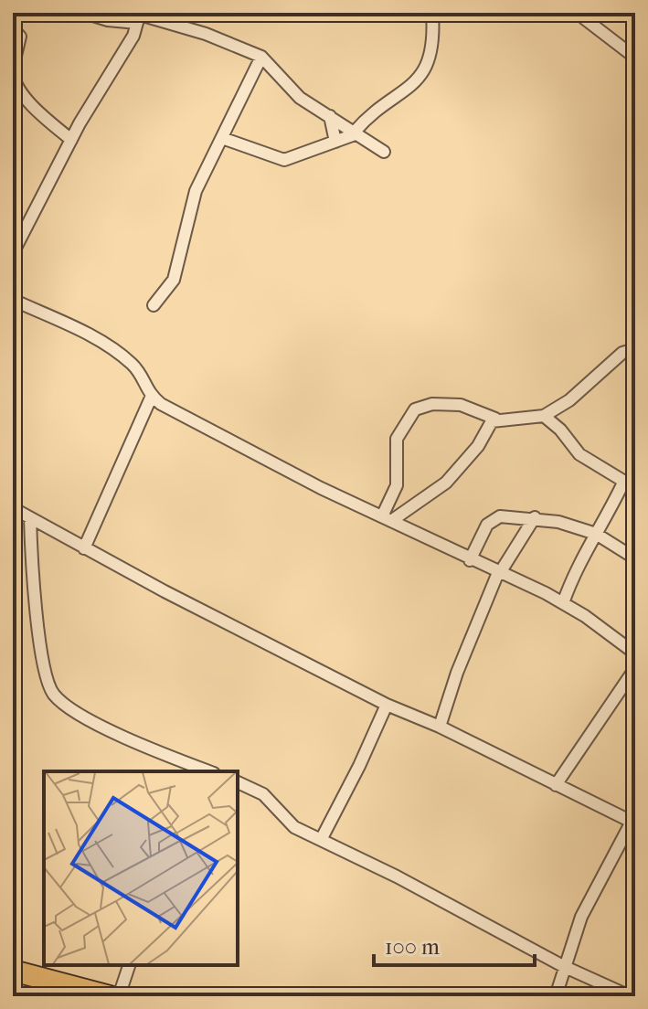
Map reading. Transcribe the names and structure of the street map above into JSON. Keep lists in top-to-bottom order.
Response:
{
  "scale_bar": "100 m"
}
